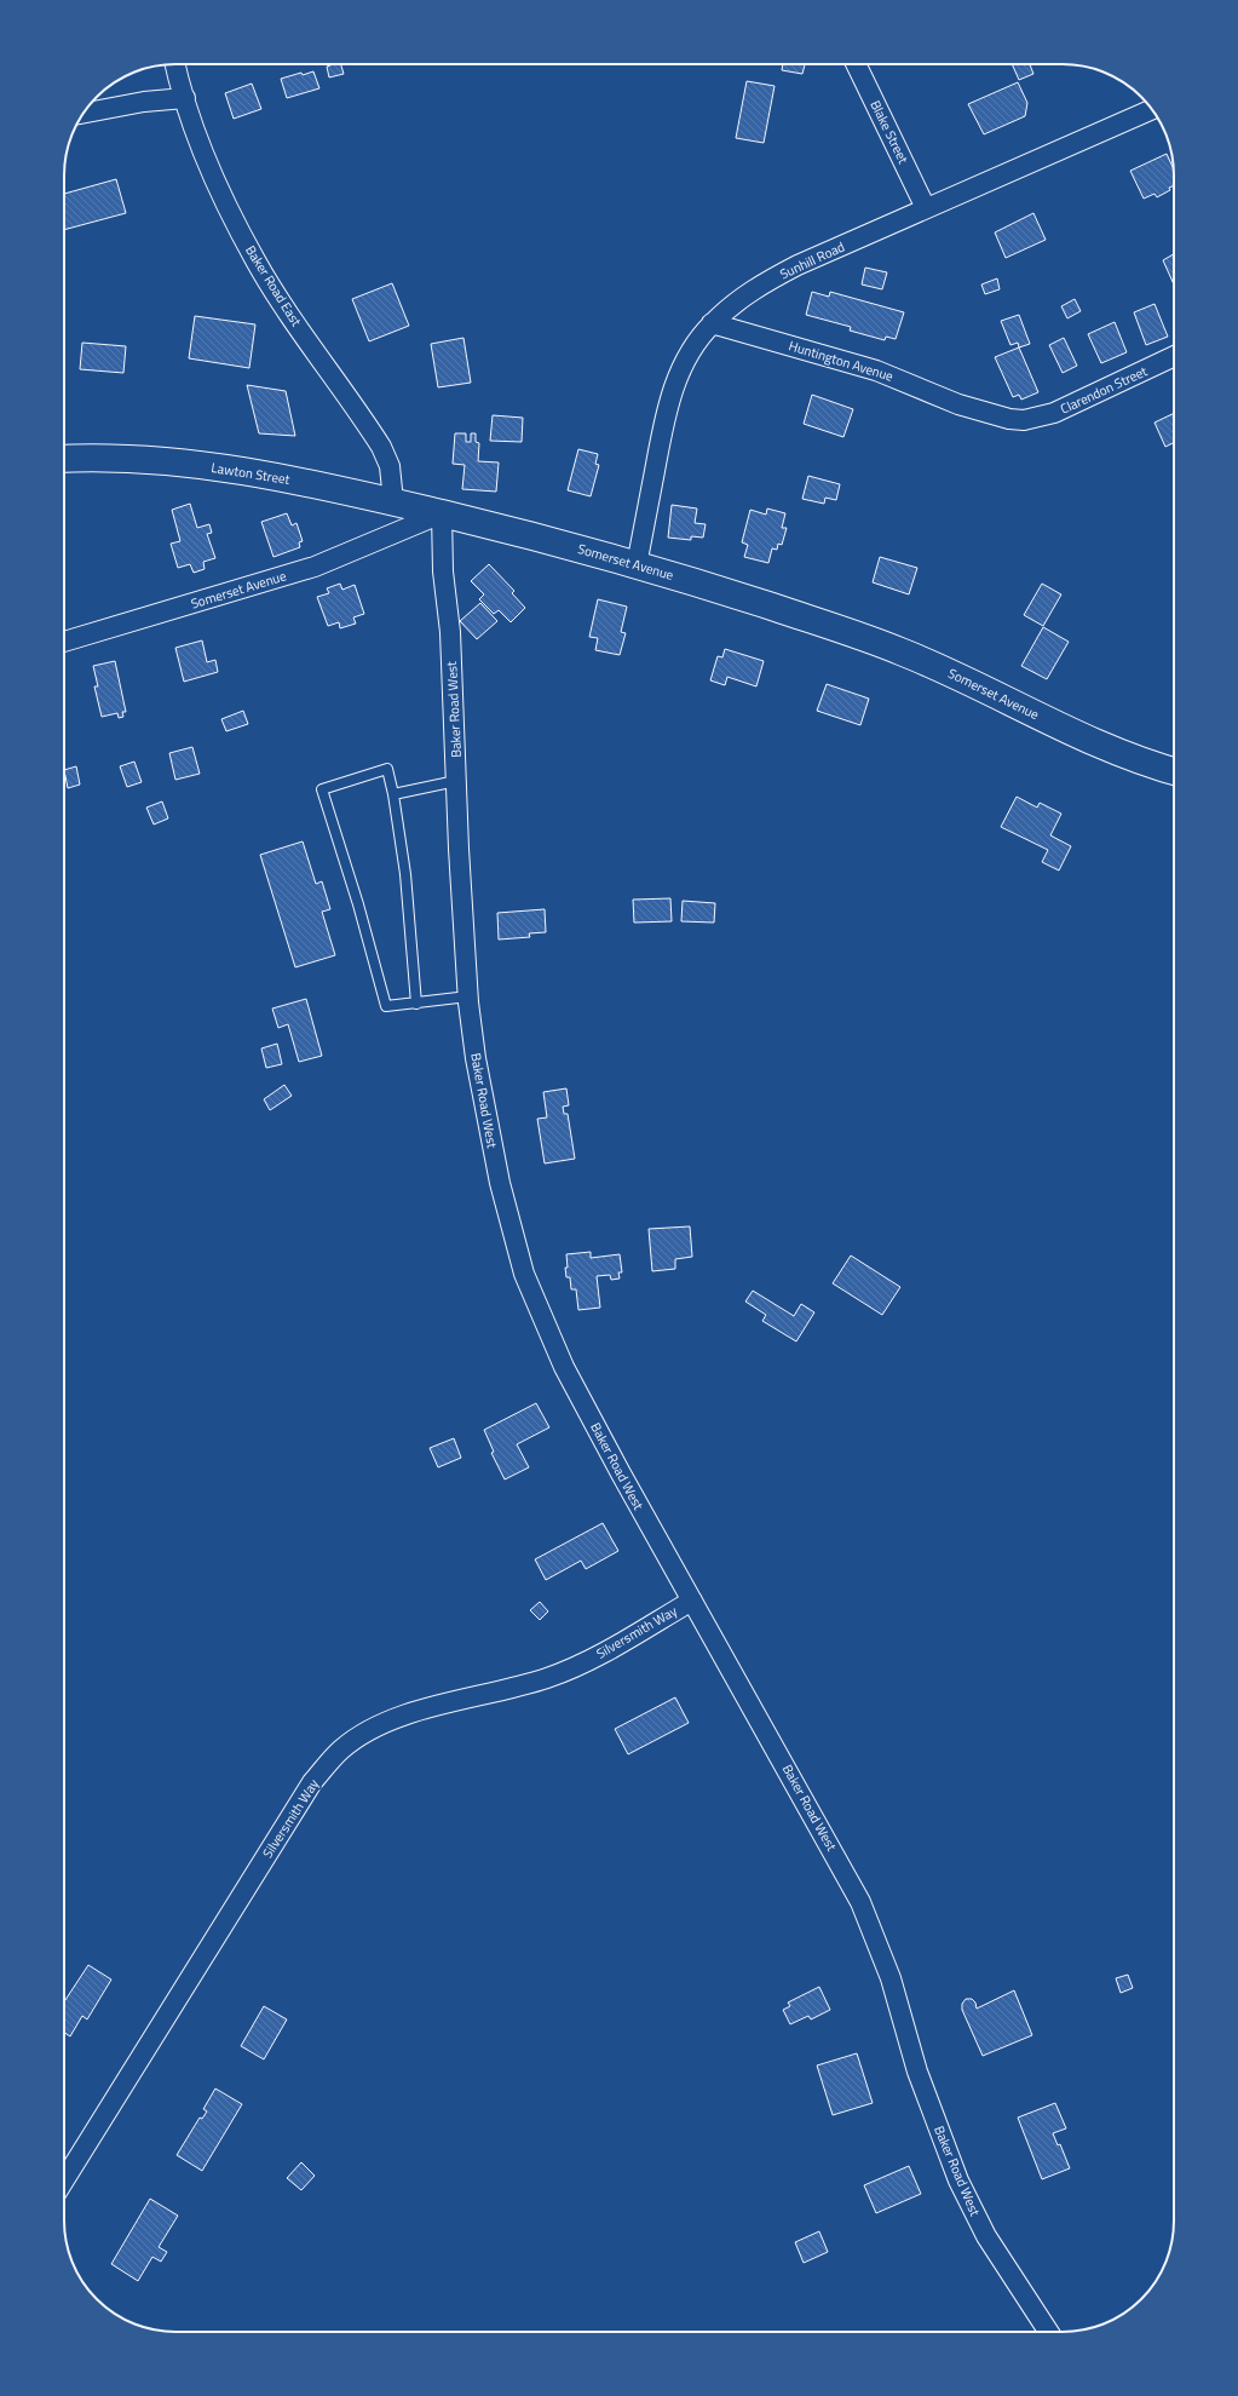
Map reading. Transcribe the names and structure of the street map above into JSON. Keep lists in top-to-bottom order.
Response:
{
  "streets": {
    "main road": ["Lawton Street", "Somerset Avenue"],
    "street": [
      "Blake Street",
      "Sunhill Road",
      "Baker Road East",
      "Huntington Avenue",
      "Clarendon Street",
      "Baker Road West",
      "Silversmith Way"
    ]
  },
  "crossings": [
    ["Blake Street", "Sunhill Road"],
    ["Sunhill Road", "Huntington Avenue"],
    ["Sunhill Road", "Somerset Avenue"],
    ["Baker Road East", "Lawton Street"],
    ["Huntington Avenue", "Clarendon Street"],
    ["Lawton Street", "Somerset Avenue"],
    ["Lawton Street", "Baker Road West"],
    ["Somerset Avenue", "Baker Road West"],
    ["Baker Road West", "Silversmith Way"]
  ]
}
